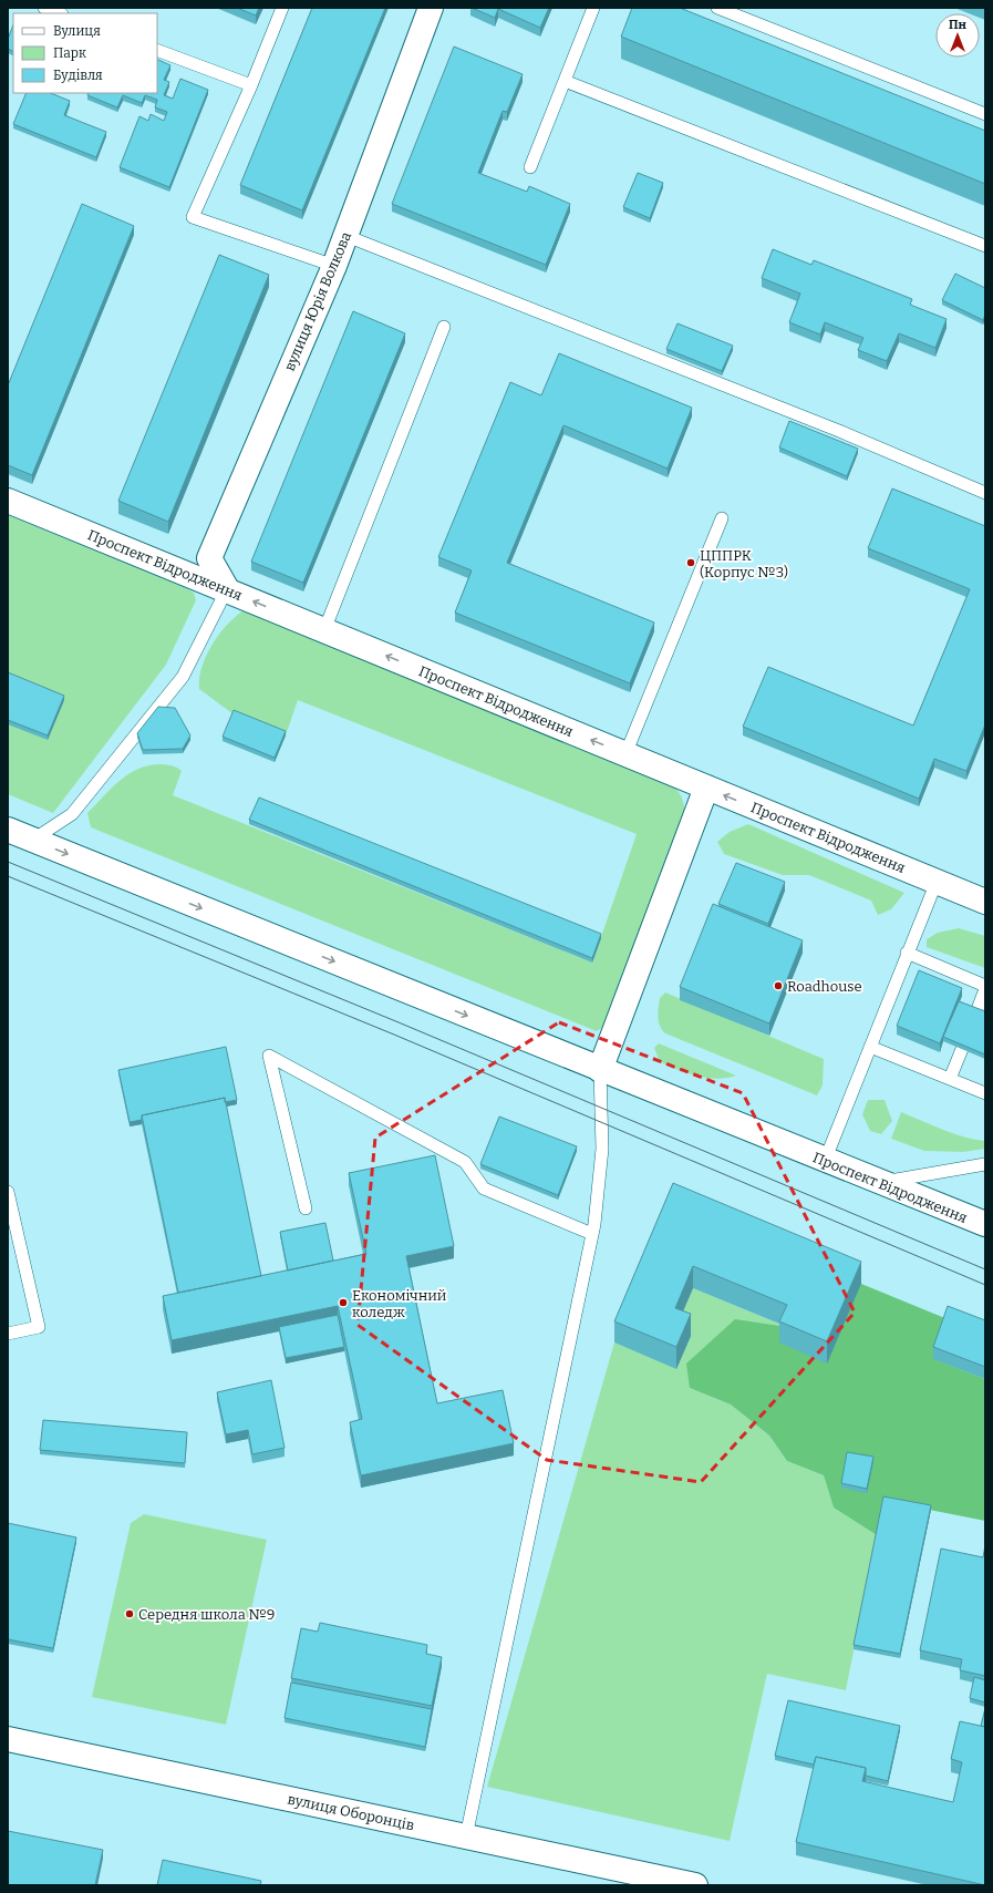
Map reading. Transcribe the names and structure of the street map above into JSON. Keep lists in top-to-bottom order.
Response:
{
  "streets": {
    "main road": ["вулиця Юрія Волкова", "Проспект Відродження", "вулиця Оборонців"]
  },
  "crossings": [
    ["вулиця Юрія Волкова", "Проспект Відродження"]
  ],
  "places": [
    "ЦППРК (Корпус №3)",
    "Roadhouse",
    "Економічний коледж",
    "Середня школа №9"
  ],
  "legend": ["Вулиця", "Парк", "Будівля"],
  "north": "top"
}
